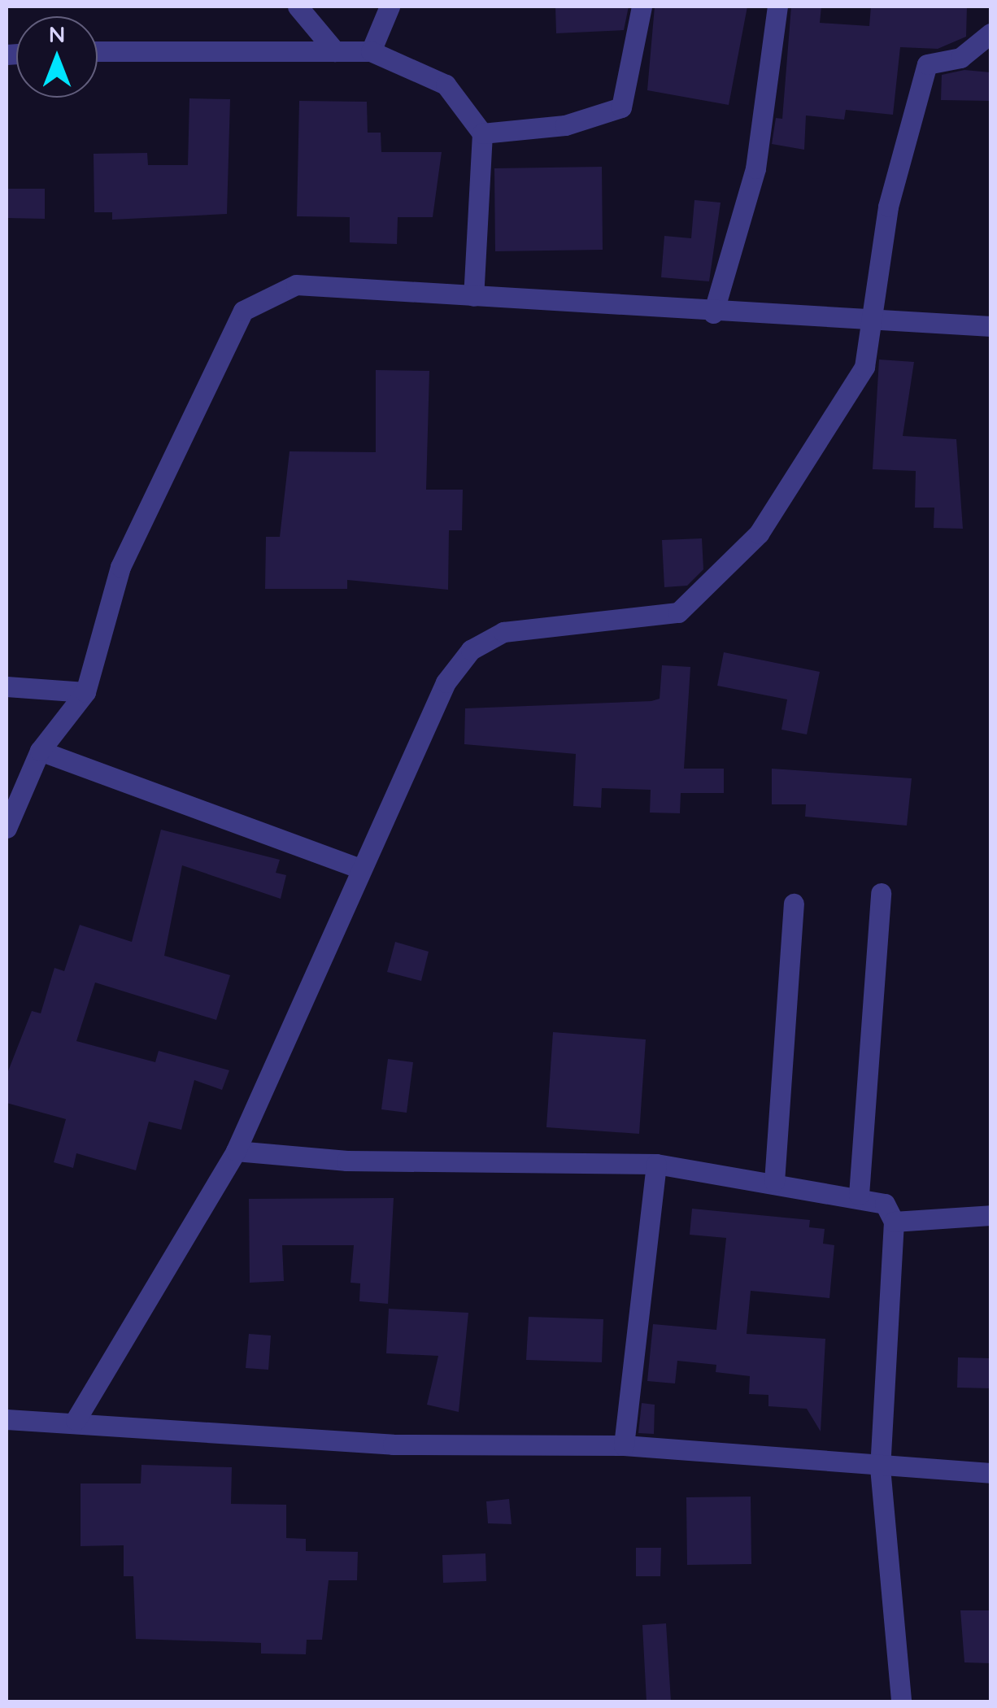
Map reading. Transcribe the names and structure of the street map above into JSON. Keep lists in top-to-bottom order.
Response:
{
  "north": "top"
}
